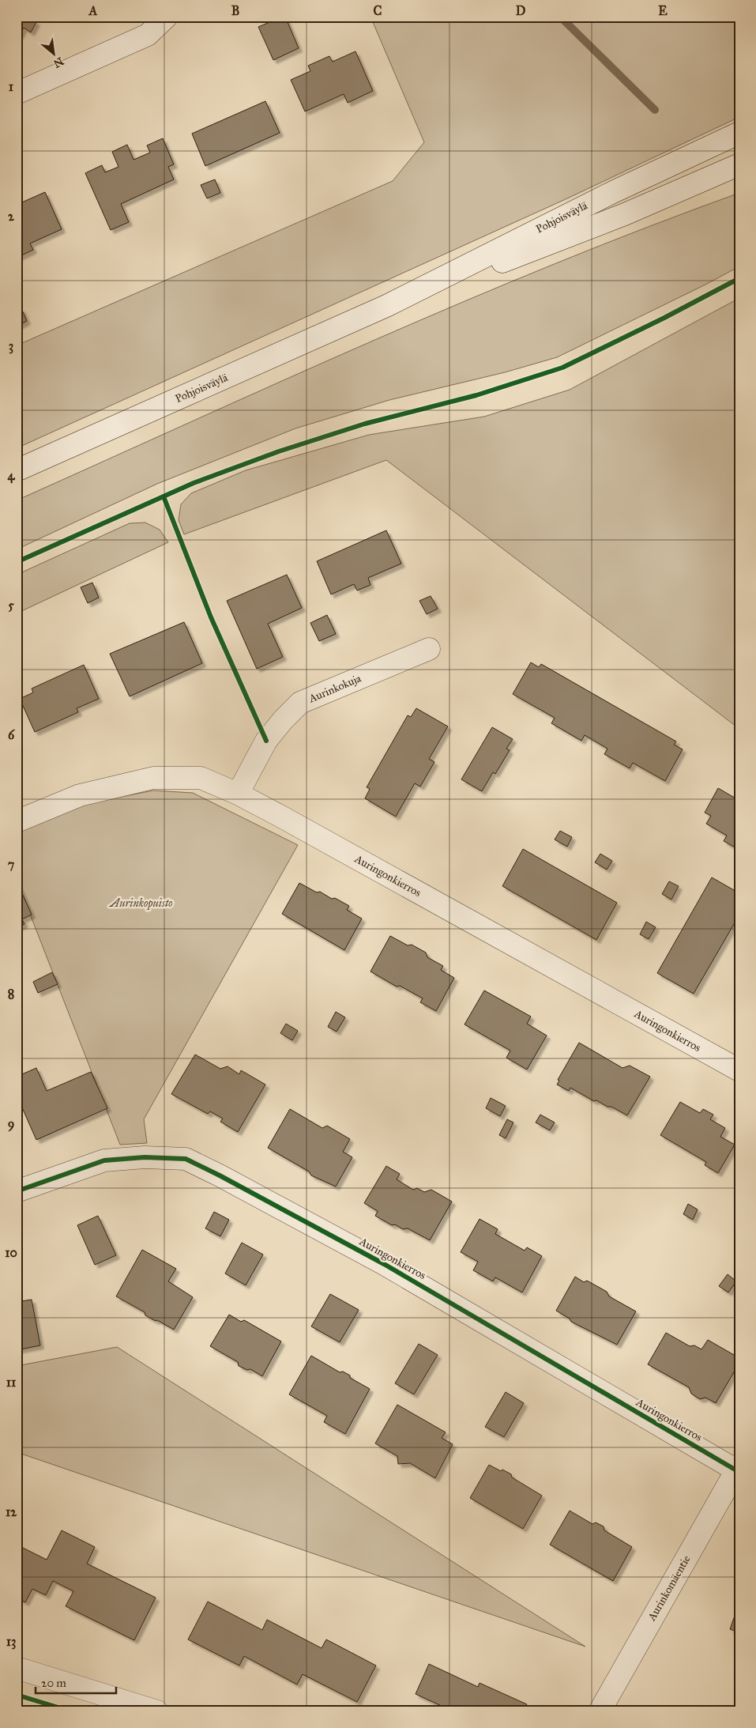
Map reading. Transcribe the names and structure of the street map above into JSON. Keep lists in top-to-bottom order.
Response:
{
  "streets": {
    "street": [
      "Pohjoisväylä",
      "Aurinkokuja",
      "Auringonkierros",
      "Aurinkomäentie"
    ]
  },
  "crossings": [
    ["Aurinkokuja", "Auringonkierros"],
    ["Auringonkierros", "Aurinkomäentie"]
  ],
  "parks": ["Aurinkopuisto"],
  "scale_bar": "20 m",
  "north": "bottom right",
  "grid": {
    "columns": [
      "A",
      "B",
      "C",
      "D",
      "E"
    ],
    "rows": [
      "1",
      "2",
      "3",
      "4",
      "5",
      "6",
      "7",
      "8",
      "9",
      "10",
      "11",
      "12",
      "13"
    ]
  }
}
